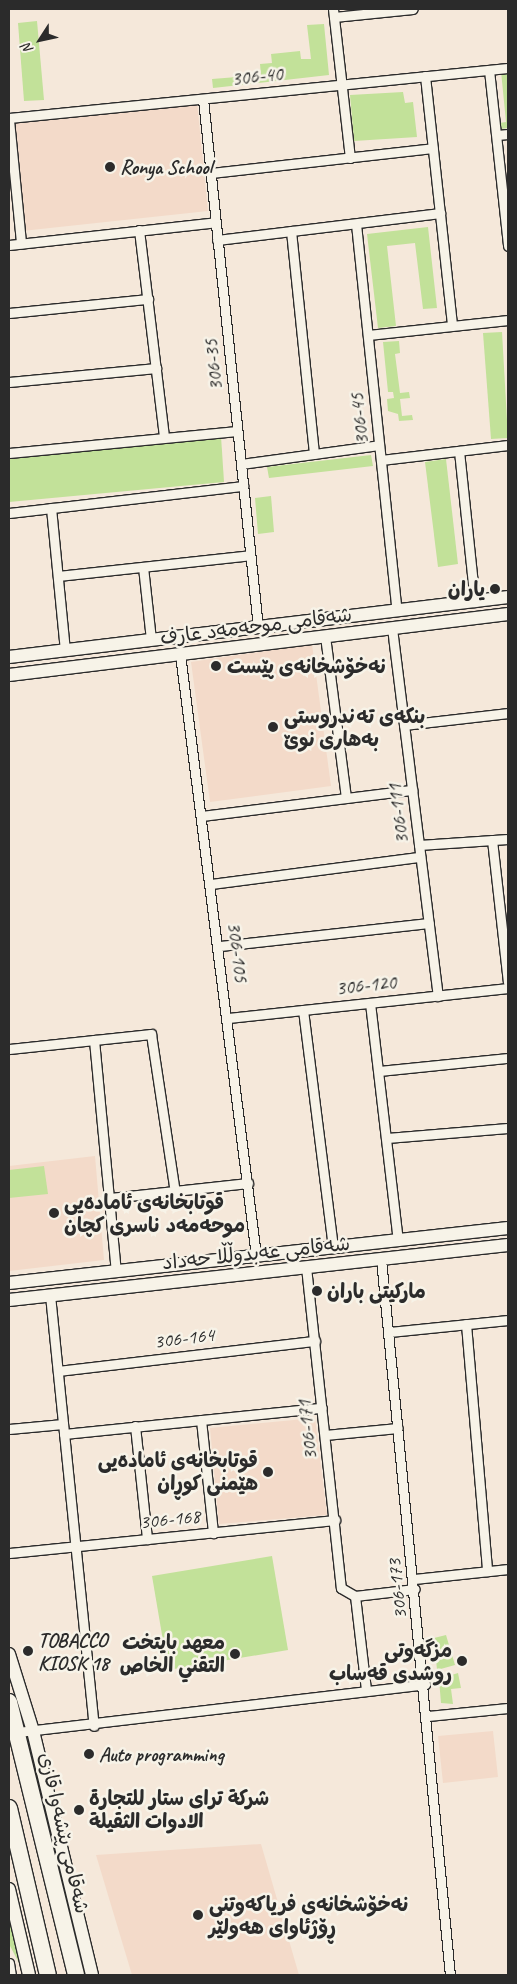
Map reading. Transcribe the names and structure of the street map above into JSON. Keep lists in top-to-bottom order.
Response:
{
  "streets": {
    "highway": ["شەقامی پێشەوا قازی"],
    "street": [
      "306-40",
      "306-35",
      "306-45",
      "شەقامی موحەمەد عارف",
      "306-111",
      "306-105",
      "306-120",
      "شەقامی عەبدوڵڵا حەداد",
      "306-164",
      "306-171",
      "306-168",
      "306-173"
    ]
  },
  "crossings": [
    ["306-40", "306-35"],
    ["306-35", "شەقامی موحەمەد عارف"],
    ["306-45", "شەقامی موحەمەد عارف"],
    ["شەقامی موحەمەد عارف", "306-111"],
    ["شەقامی موحەمەد عارف", "306-105"],
    ["306-111", "306-120"],
    ["306-105", "306-120"],
    ["306-105", "شەقامی عەبدوڵڵا حەداد"],
    ["شەقامی عەبدوڵڵا حەداد", "306-171"],
    ["شەقامی عەبدوڵڵا حەداد", "306-173"],
    ["306-164", "306-171"],
    ["306-171", "306-168"]
  ],
  "places": [
    "Ronya School",
    "یاران",
    "نەخۆشخانەی پێست",
    "بنکەی تەندروستی بەهاری نوێ",
    "قوتابخانەی ئامادەیی موحەمەد ناسری کچان",
    "ماركيتى باران",
    "قوتابخانەی ئامادەیی هێمنی کوڕان",
    "TOBACCO KIOSK 18",
    "معهد بايتخت التقني الخاص",
    "مزگەوتی روشدی قەساب",
    "Auto programming",
    "شركة ترای ستار للتجارة الادوات الثقيلة",
    "نەخۆشخانەی فریاکەوتنی ڕۆژئاوای هەولێر"
  ],
  "north": "bottom left"
}
